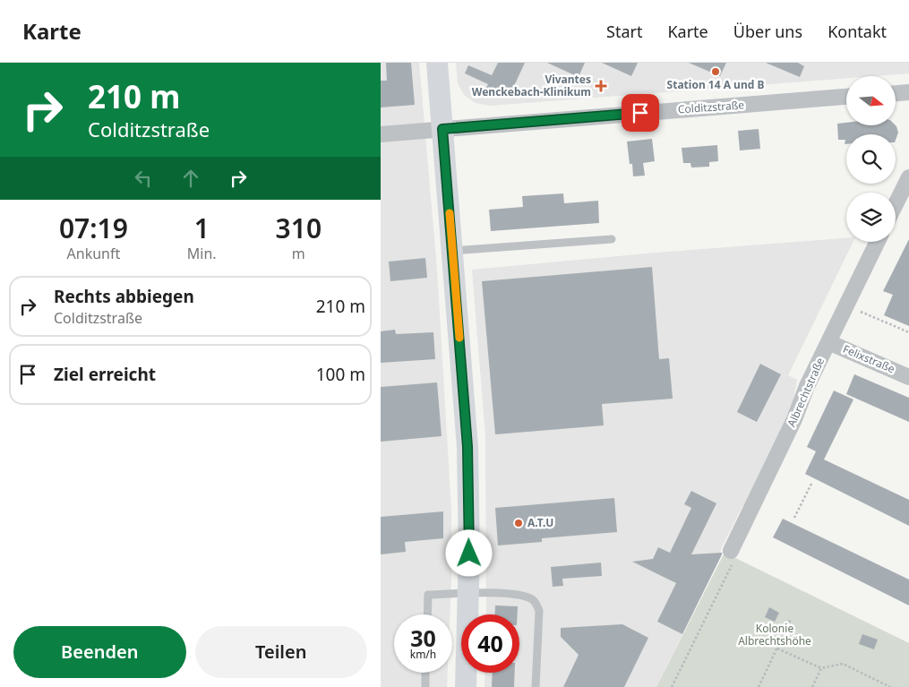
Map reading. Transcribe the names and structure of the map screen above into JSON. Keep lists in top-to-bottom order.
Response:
{
  "streets": {
    "street": ["Colditzstraße", "Felixstraße", "Albrechtstraße"]
  },
  "crossings": [
    ["Felixstraße", "Albrechtstraße"]
  ],
  "parks": ["Kolonie Albrechtshöhe"],
  "places": {
    "other": ["Station 14 A und B", "A.T.U"],
    "health": ["Vivantes Wenckebach-Klinikum"]
  },
  "north": "right",
  "page": {
    "header": "Karte",
    "nav": [
      "Start",
      "Karte",
      "Über uns",
      "Kontakt"
    ],
    "turn": ["210 m", "Colditzstraße"],
    "eta": [
      "07:19",
      "Ankunft",
      "1",
      "Min.",
      "310",
      "m"
    ],
    "list": [
      {
        "name": "Rechts abbiegen",
        "note": "Colditzstraße",
        "value": "210 m"
      },
      {
        "name": "Ziel erreicht",
        "value": "100 m"
      }
    ],
    "speed": "30 km/h",
    "limit": "40",
    "buttons": ["Beenden", "Teilen"]
  }
}
